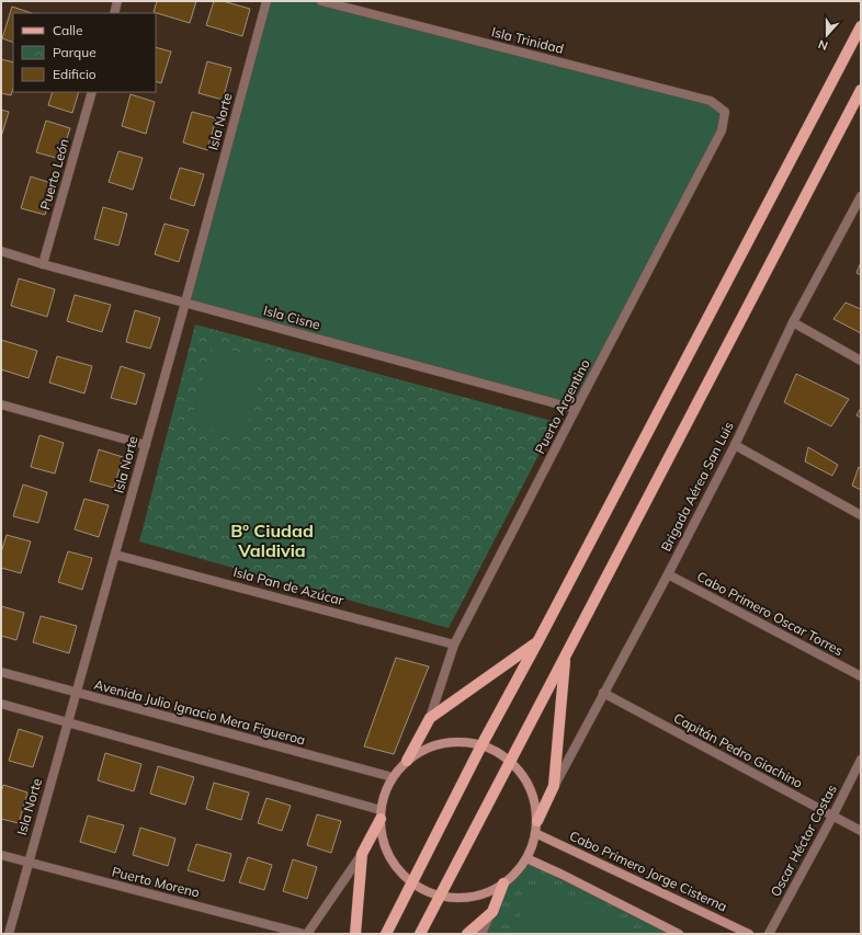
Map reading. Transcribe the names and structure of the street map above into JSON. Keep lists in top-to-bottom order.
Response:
{
  "streets": {
    "street": [
      "Isla Trinidad",
      "Isla Norte",
      "Puerto León",
      "Isla Cisne",
      "Puerto Argentino",
      "Brigada Aérea San Luis",
      "Isla Pan de Azúcar",
      "Cabo Primero Oscar Torres",
      "Avenida Julio Ignacio Mera Figueroa",
      "Capitán Pedro Giachino",
      "Oscar Héctor Costas",
      "Cabo Primero Jorge Cisterna",
      "Puerto Moreno"
    ]
  },
  "crossings": [
    ["Isla Trinidad", "Puerto Argentino"],
    ["Isla Norte", "Isla Cisne"],
    ["Isla Norte", "Isla Pan de Azúcar"],
    ["Isla Norte", "Avenida Julio Ignacio Mera Figueroa"],
    ["Isla Norte", "Puerto Moreno"],
    ["Puerto León", "Isla Cisne"],
    ["Isla Cisne", "Puerto Argentino"],
    ["Puerto Argentino", "Isla Pan de Azúcar"],
    ["Brigada Aérea San Luis", "Cabo Primero Oscar Torres"],
    ["Brigada Aérea San Luis", "Capitán Pedro Giachino"],
    ["Capitán Pedro Giachino", "Oscar Héctor Costas"]
  ],
  "districts": ["Bº Ciudad Valdivia"],
  "legend": ["Calle", "Parque", "Edificio"],
  "north": "bottom"
}
